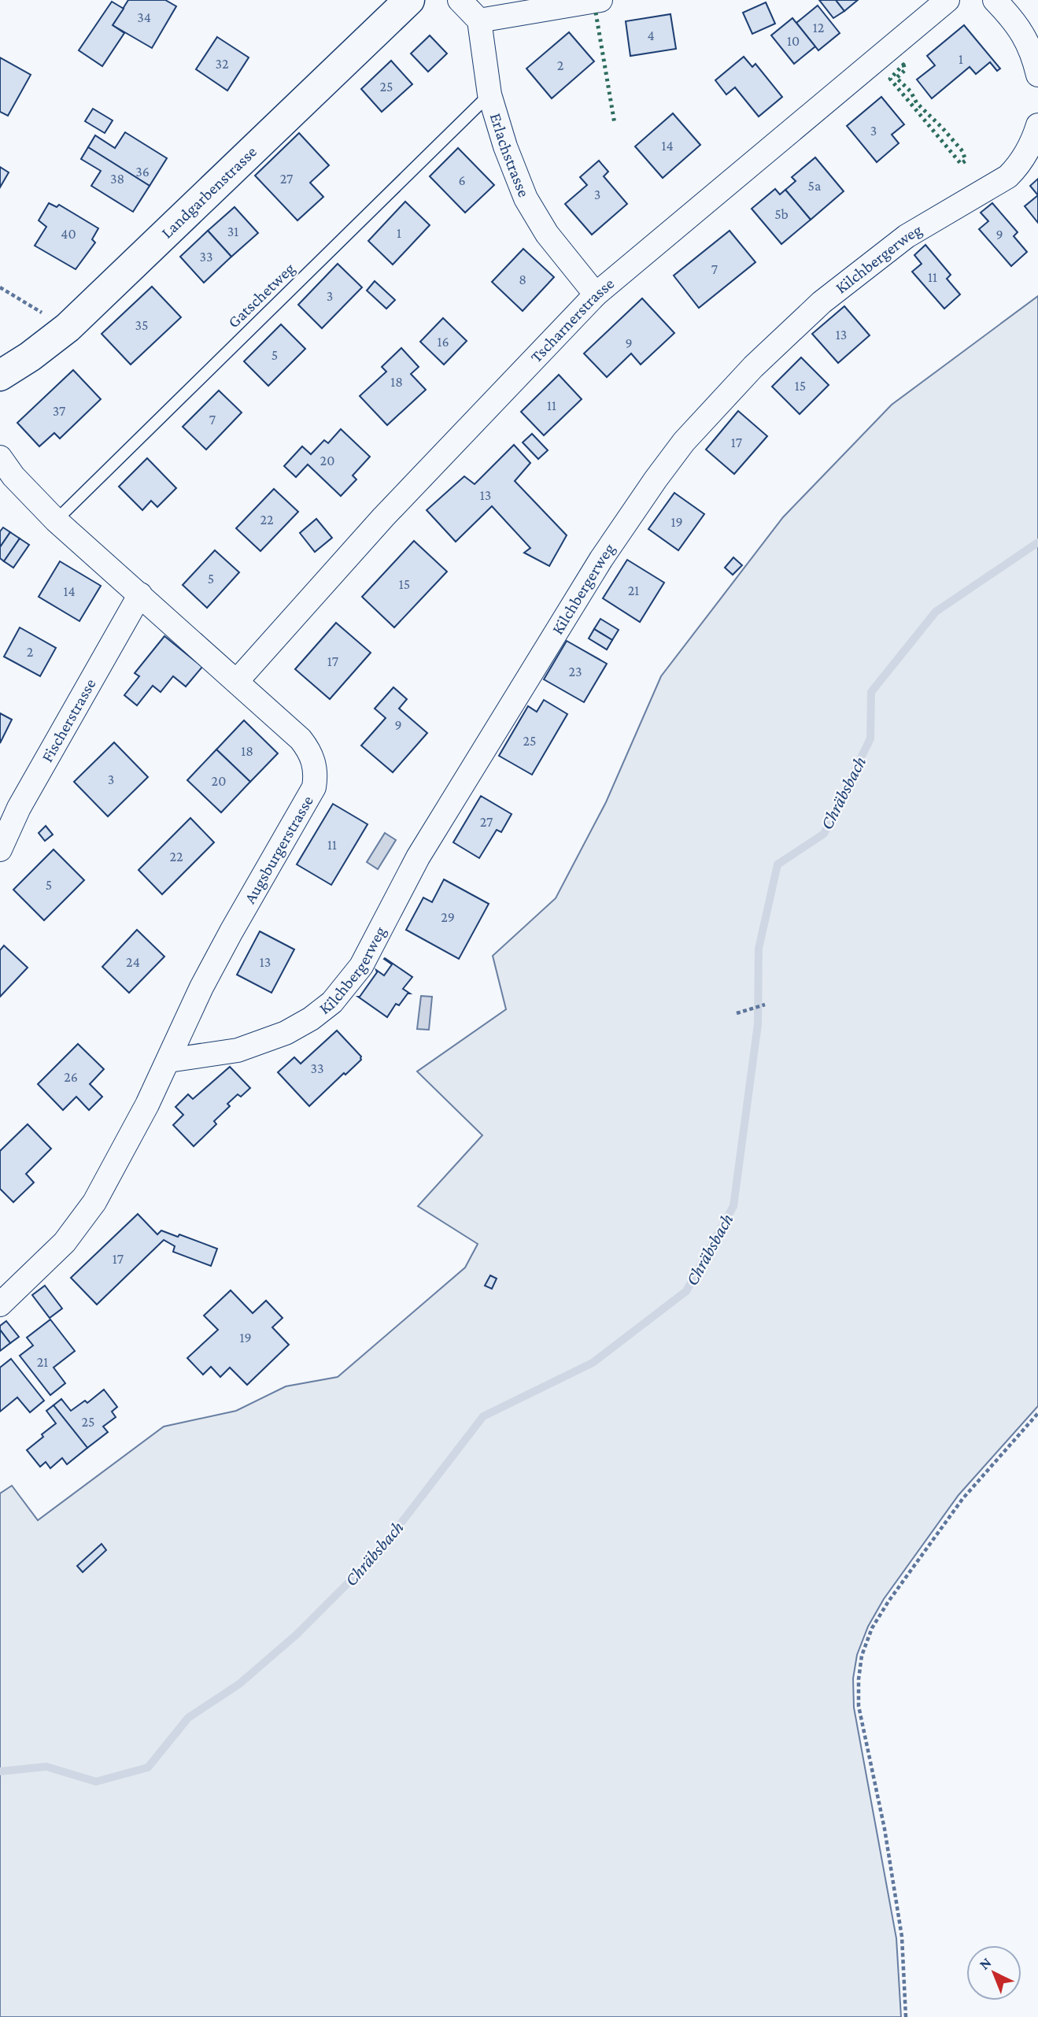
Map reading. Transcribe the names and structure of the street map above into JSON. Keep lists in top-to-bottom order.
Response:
{
  "streets": {
    "street": [
      "Erlachstrasse",
      "Landgarbenstrasse",
      "Kilchbergerweg",
      "Tscharnerstrasse",
      "Fischerstrasse",
      "Augsburgerstrasse"
    ],
    "lane": ["Gatschetweg"]
  },
  "crossings": [
    ["Erlachstrasse", "Gatschetweg"],
    ["Erlachstrasse", "Tscharnerstrasse"],
    ["Kilchbergerweg", "Augsburgerstrasse"],
    ["Gatschetweg", "Augsburgerstrasse"],
    ["Tscharnerstrasse", "Augsburgerstrasse"],
    ["Fischerstrasse", "Augsburgerstrasse"]
  ],
  "water": ["Chräbsbach"],
  "house_numbers": [
    "34",
    "12",
    "4",
    "10",
    "1",
    "32",
    "2",
    "25",
    "3",
    "14",
    "36",
    "38",
    "27",
    "6",
    "5a",
    "3",
    "5b",
    "31",
    "1",
    "40",
    "9",
    "33",
    "7",
    "11",
    "8",
    "3",
    "35",
    "13",
    "16",
    "9",
    "5",
    "18",
    "15",
    "11",
    "37",
    "7",
    "17",
    "20",
    "13",
    "22",
    "19",
    "5",
    "15",
    "21",
    "14",
    "2",
    "17",
    "23",
    "9",
    "25",
    "18",
    "3",
    "20",
    "27",
    "11",
    "22",
    "5",
    "29",
    "24",
    "13",
    "33",
    "26",
    "17",
    "19",
    "21",
    "25"
  ],
  "north": "top left"
}
